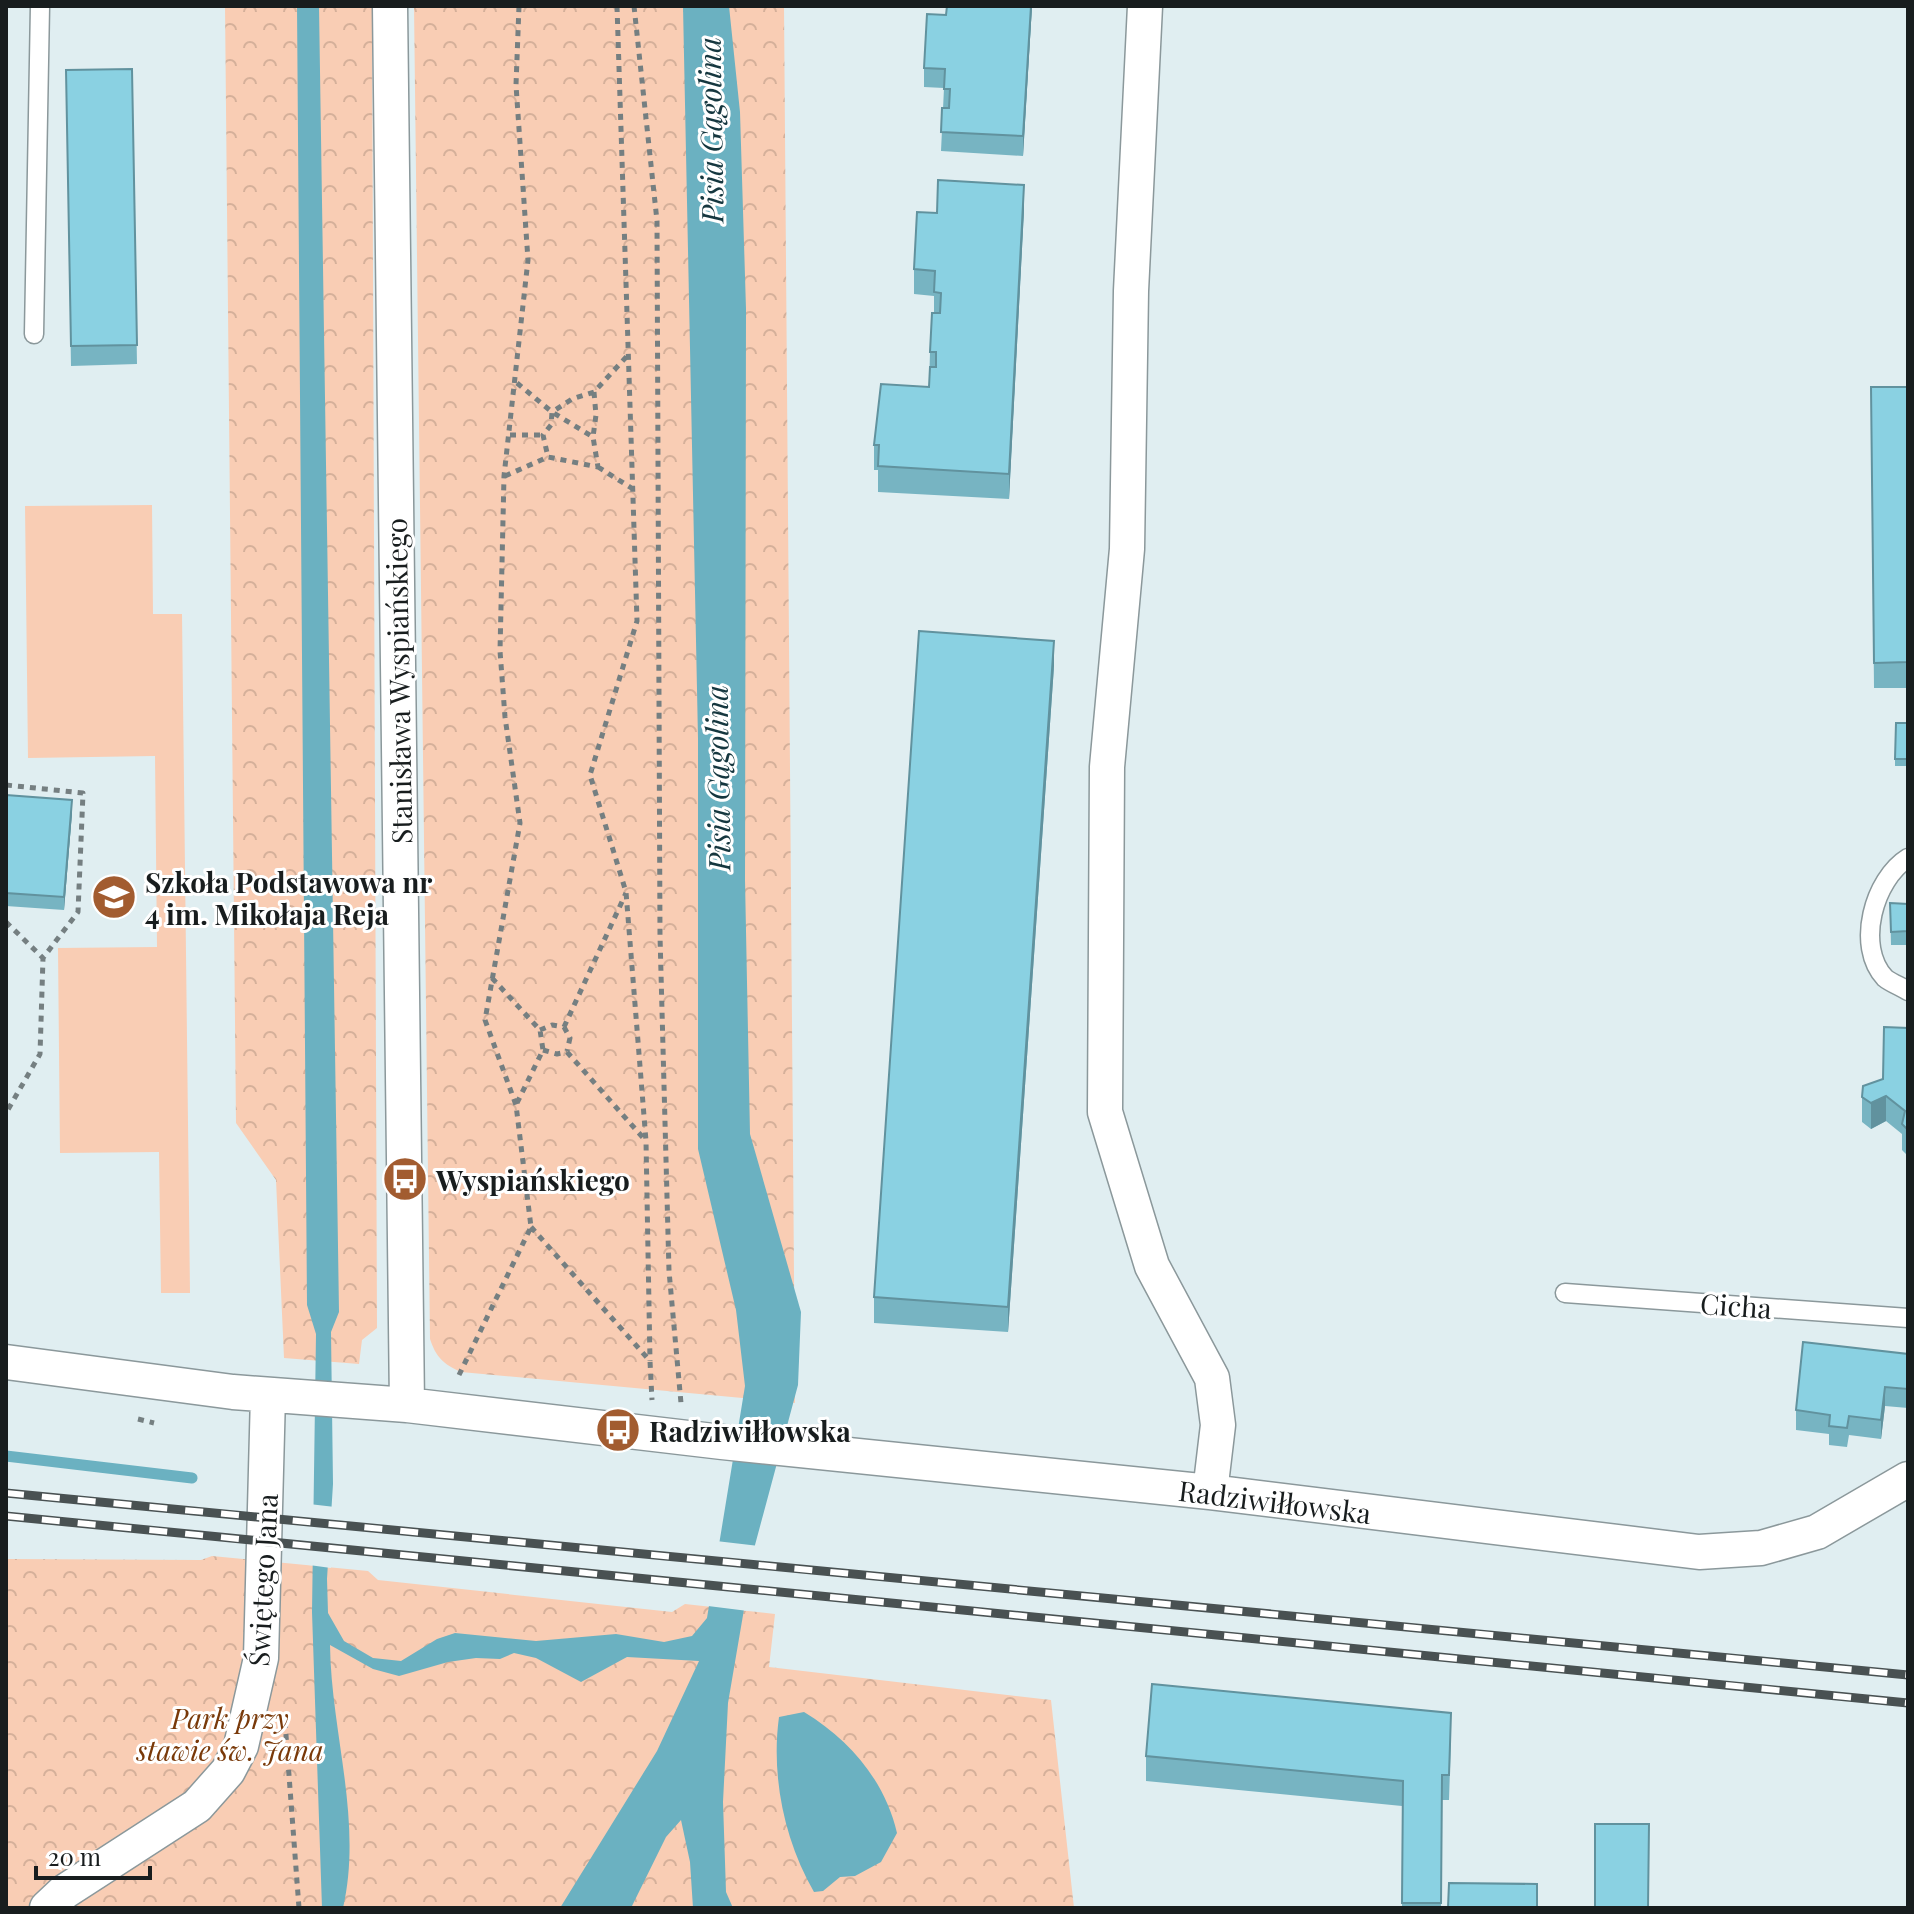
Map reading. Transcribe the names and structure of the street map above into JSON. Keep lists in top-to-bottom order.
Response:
{
  "streets": {
    "street": ["Stanisława Wyspiańskiego", "Radziwiłłowska", "Świętego Jana"],
    "lane": ["Cicha"]
  },
  "crossings": [
    ["Stanisława Wyspiańskiego", "Radziwiłłowska"],
    ["Radziwiłłowska", "Świętego Jana"]
  ],
  "water": ["Pisia Gągolina"],
  "parks": ["Park przy stawie św. Jana"],
  "places": {
    "school or university": ["Szkoła Podstawowa nr 4 im. Mikołaja Reja"],
    "bus stop": ["Wyspiańskiego", "Radziwiłłowska"]
  },
  "scale_bar": "20 m"
}
